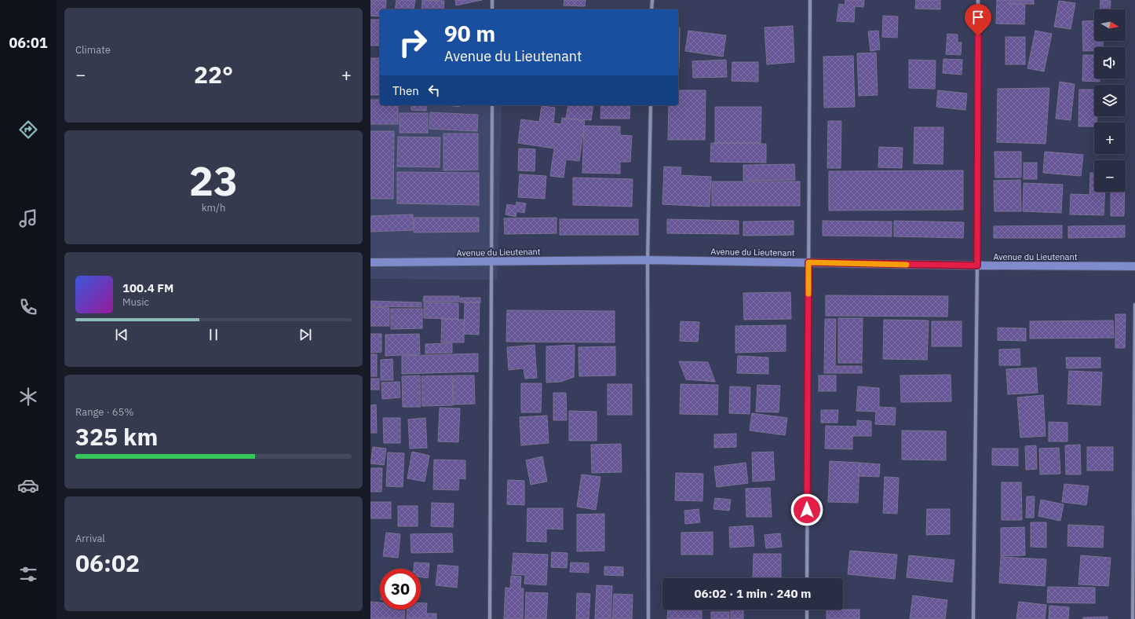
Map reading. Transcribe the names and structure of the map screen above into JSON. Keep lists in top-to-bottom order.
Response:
{
  "streets": {
    "main road": ["Avenue du Lieutenant"]
  },
  "north": "right",
  "page": {
    "tabs": "06:01",
    "tile": [
      "Climate",
      ["23", "km/h"],
      ["Range · 65%", "325 km"],
      ["Arrival", "06:02"]
    ],
    "map_buttons": ["+", "−"],
    "turn": ["90 m", "Avenue du Lieutenant"],
    "heat": ["−", "22°", "+"],
    "then": "Then",
    "song": ["100.4 FM", "Music"],
    "limit": "30",
    "trip": "06:02 · 1 min · 240 m"
  }
}
